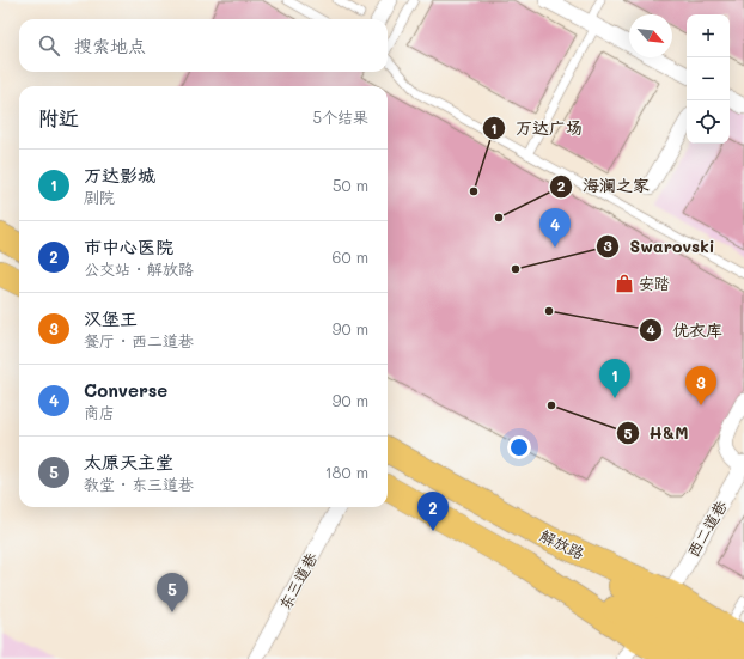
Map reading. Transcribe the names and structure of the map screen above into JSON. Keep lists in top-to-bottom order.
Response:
{
  "streets": {
    "main road": ["解放路"],
    "street": ["西二道巷", "东三道巷"]
  },
  "crossings": [
    ["西二道巷", "解放路"]
  ],
  "places": {
    "other": [
      "万达广场",
      "海澜之家",
      "Swarovski",
      "优衣库",
      "H&M"
    ],
    "shop": ["安踏"]
  },
  "north": "bottom right",
  "page": {
    "map_buttons": ["+", "−"],
    "search": "搜索地点",
    "heading": ["附近", "5个结果"],
    "list": [
      {
        "mark": "1",
        "name": "万达影城",
        "note": "剧院",
        "value": "50 m"
      },
      {
        "mark": "2",
        "name": "市中心医院",
        "note": "公交站 · 解放路",
        "value": "60 m"
      },
      {
        "mark": "3",
        "name": "汉堡王",
        "note": "餐厅 · 西二道巷",
        "value": "90 m"
      },
      {
        "mark": "4",
        "name": "Converse",
        "note": "商店",
        "value": "90 m"
      },
      {
        "mark": "5",
        "name": "太原天主堂",
        "note": "教堂 · 东三道巷",
        "value": "180 m"
      }
    ],
    "pins": [
      "4",
      "1",
      "3",
      "2",
      "5"
    ]
  }
}
